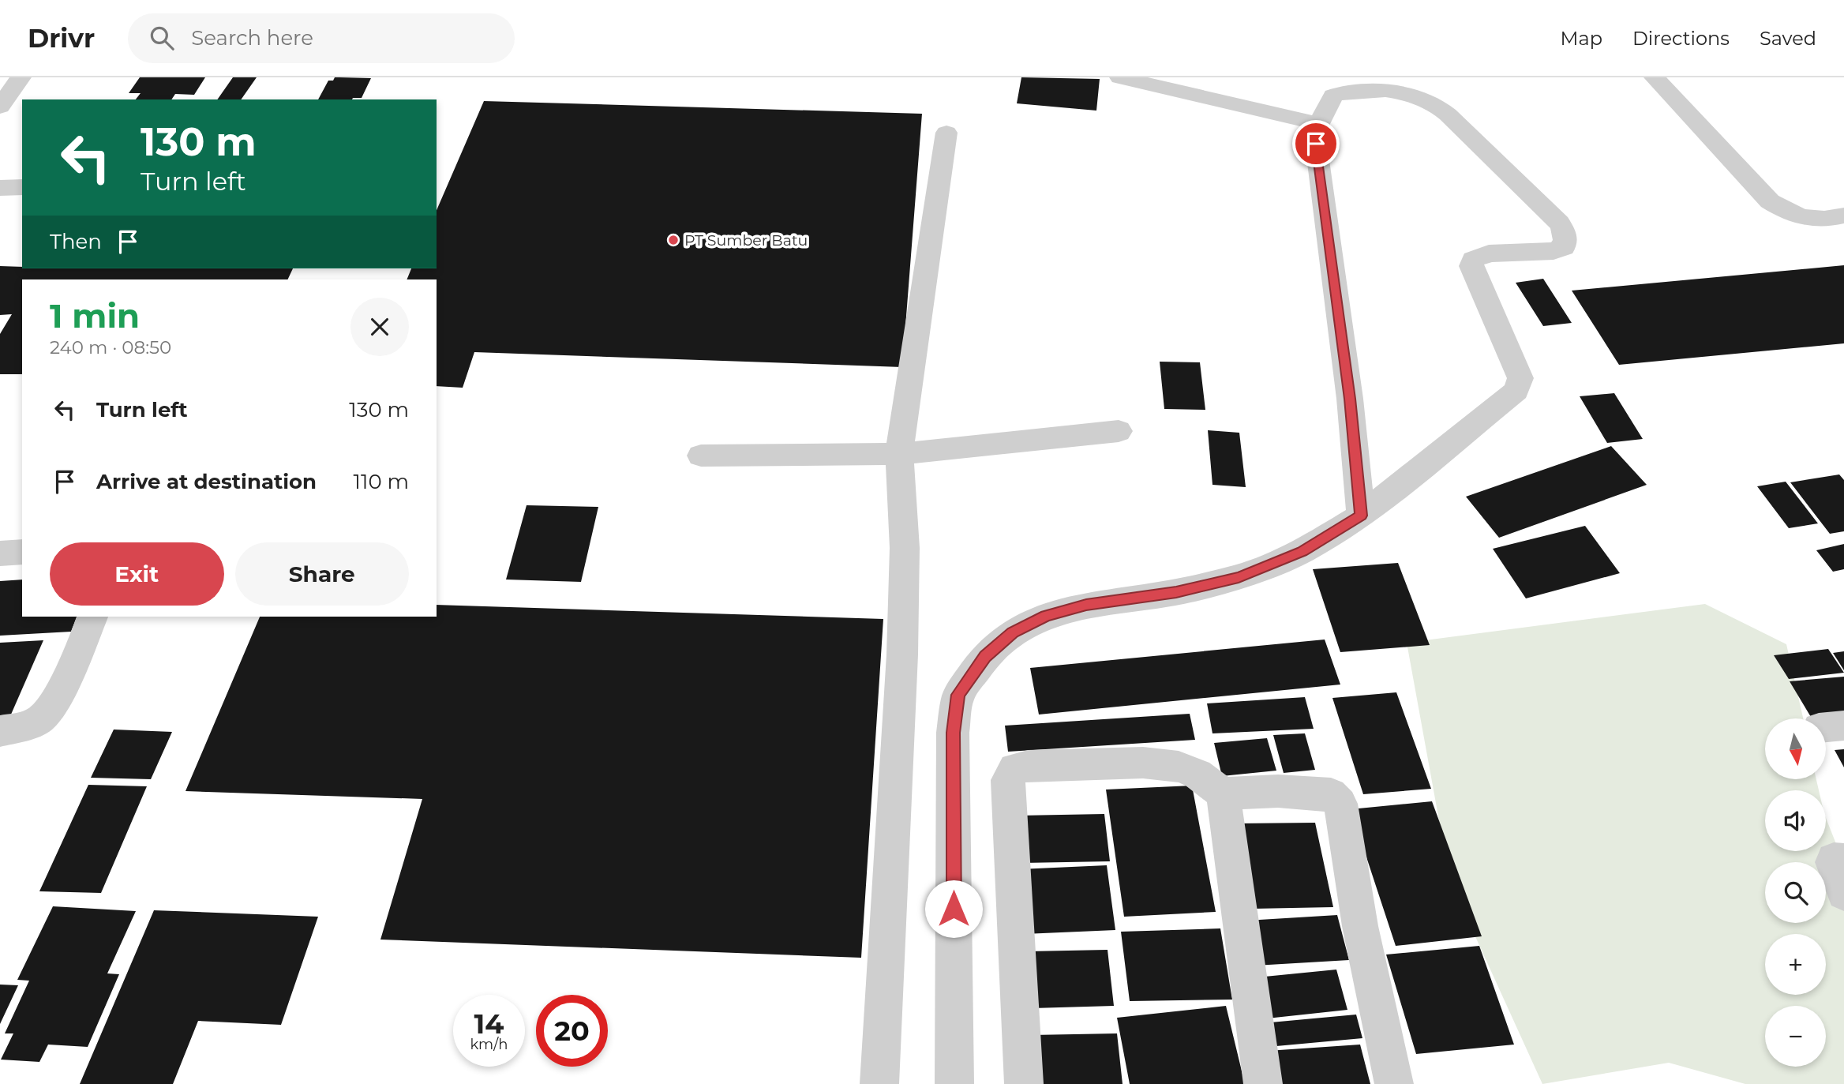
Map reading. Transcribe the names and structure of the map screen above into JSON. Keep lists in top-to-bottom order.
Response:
{
  "places": ["PT Sumber Batu"],
  "north": "bottom",
  "page": {
    "header": "Drivr",
    "search": "Search here",
    "nav": ["Map", "Directions", "Saved"],
    "turn": ["130 m", "Turn left"],
    "then": "Then",
    "heading": ["1 min", "240 m · 08:50"],
    "list": [
      {
        "name": "Turn left",
        "value": "130 m"
      },
      {
        "name": "Arrive at destination",
        "value": "110 m"
      }
    ],
    "buttons": ["Exit", "Share"],
    "map_buttons": ["+", "−"],
    "speed": "14 km/h",
    "limit": "20"
  }
}
